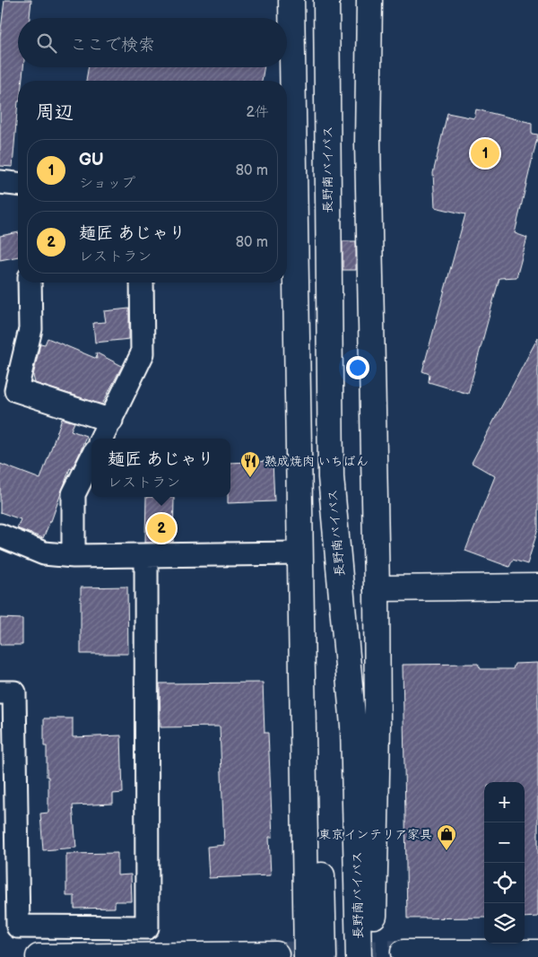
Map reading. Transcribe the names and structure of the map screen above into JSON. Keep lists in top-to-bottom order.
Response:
{
  "streets": {
    "main road": ["長野南バイパス"]
  },
  "places": {
    "restaurant": ["熟成焼肉 いちばん"],
    "shop": ["東京インテリア家具"]
  },
  "page": {
    "search": "ここで検索",
    "heading": ["周辺", "2件"],
    "pins": ["1", "2"],
    "list": [
      {
        "mark": "1",
        "name": "GU",
        "note": "ショップ",
        "value": "80 m"
      },
      {
        "mark": "2",
        "name": "麺匠 あじゃり",
        "note": "レストラン",
        "value": "80 m"
      }
    ],
    "popup": ["麺匠 あじゃり", "レストラン"],
    "map_buttons": ["+", "−"]
  }
}
